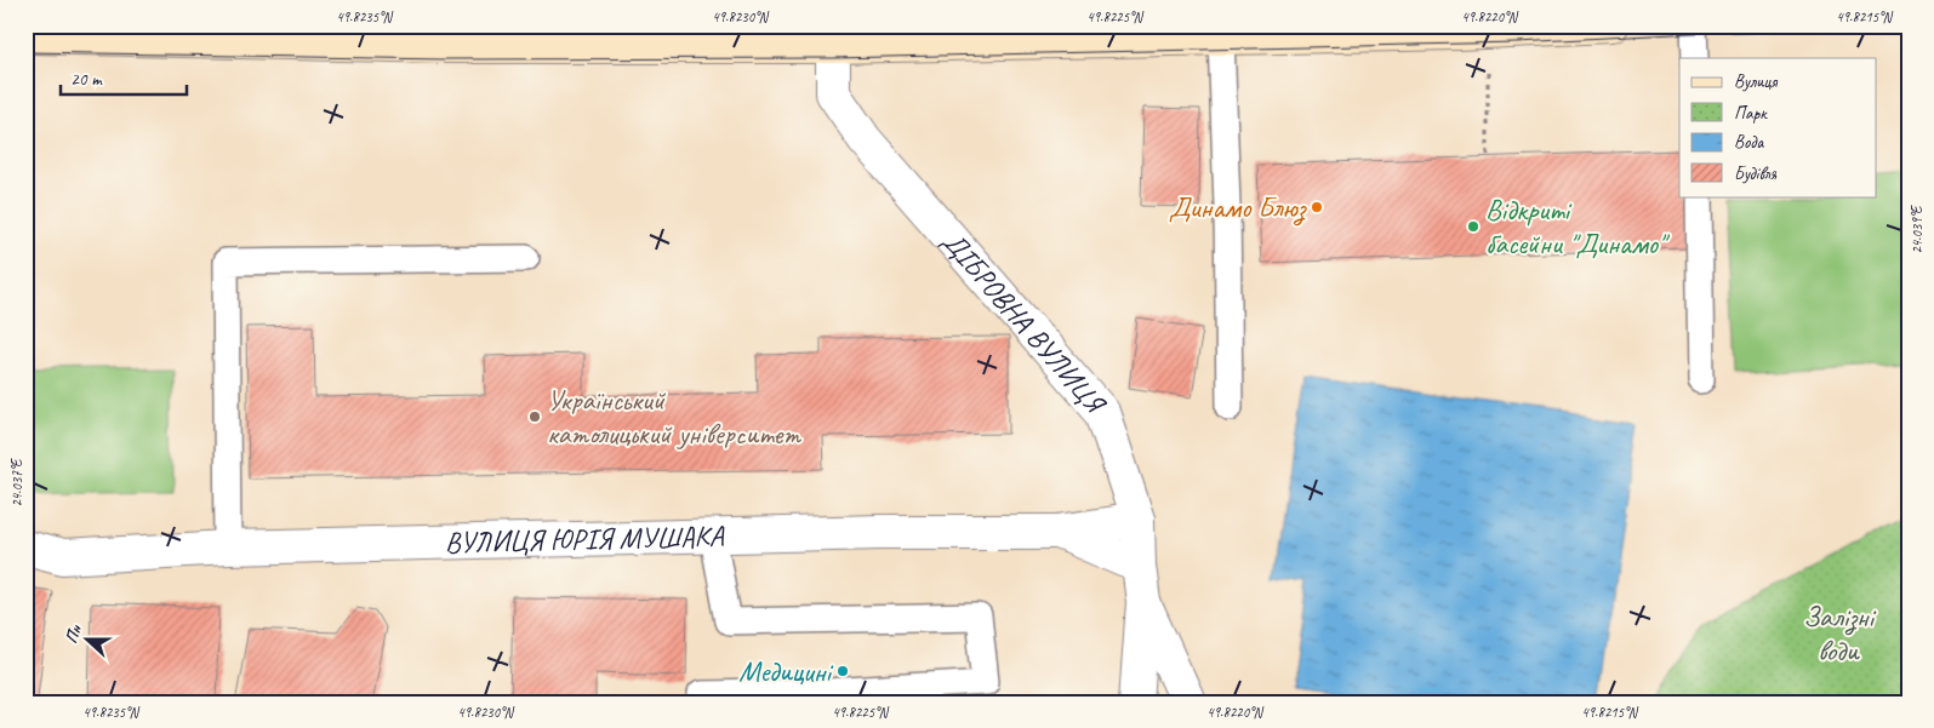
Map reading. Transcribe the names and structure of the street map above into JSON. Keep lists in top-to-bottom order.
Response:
{
  "streets": {
    "street": ["ДІБРОВНА ВУЛИЦЯ", "ВУЛИЦЯ ЮРІЯ МУШАКА"]
  },
  "crossings": [
    ["ДІБРОВНА ВУЛИЦЯ", "ВУЛИЦЯ ЮРІЯ МУШАКА"]
  ],
  "parks": ["Залізні води"],
  "places": [
    "Динамо Блюз",
    "Відкриті басейни \"Динамо\"",
    "Український католицький університет",
    "Медицині"
  ],
  "legend": [
    "Вулиця",
    "Парк",
    "Вода",
    "Будівля"
  ],
  "scale_bar": "20 m",
  "north": "left",
  "coordinates": [
    "49.8235°N",
    "49.8230°N",
    "49.8225°N",
    "49.8220°N",
    "49.8215°N",
    "24.039°E",
    "24.037°E"
  ]
}
